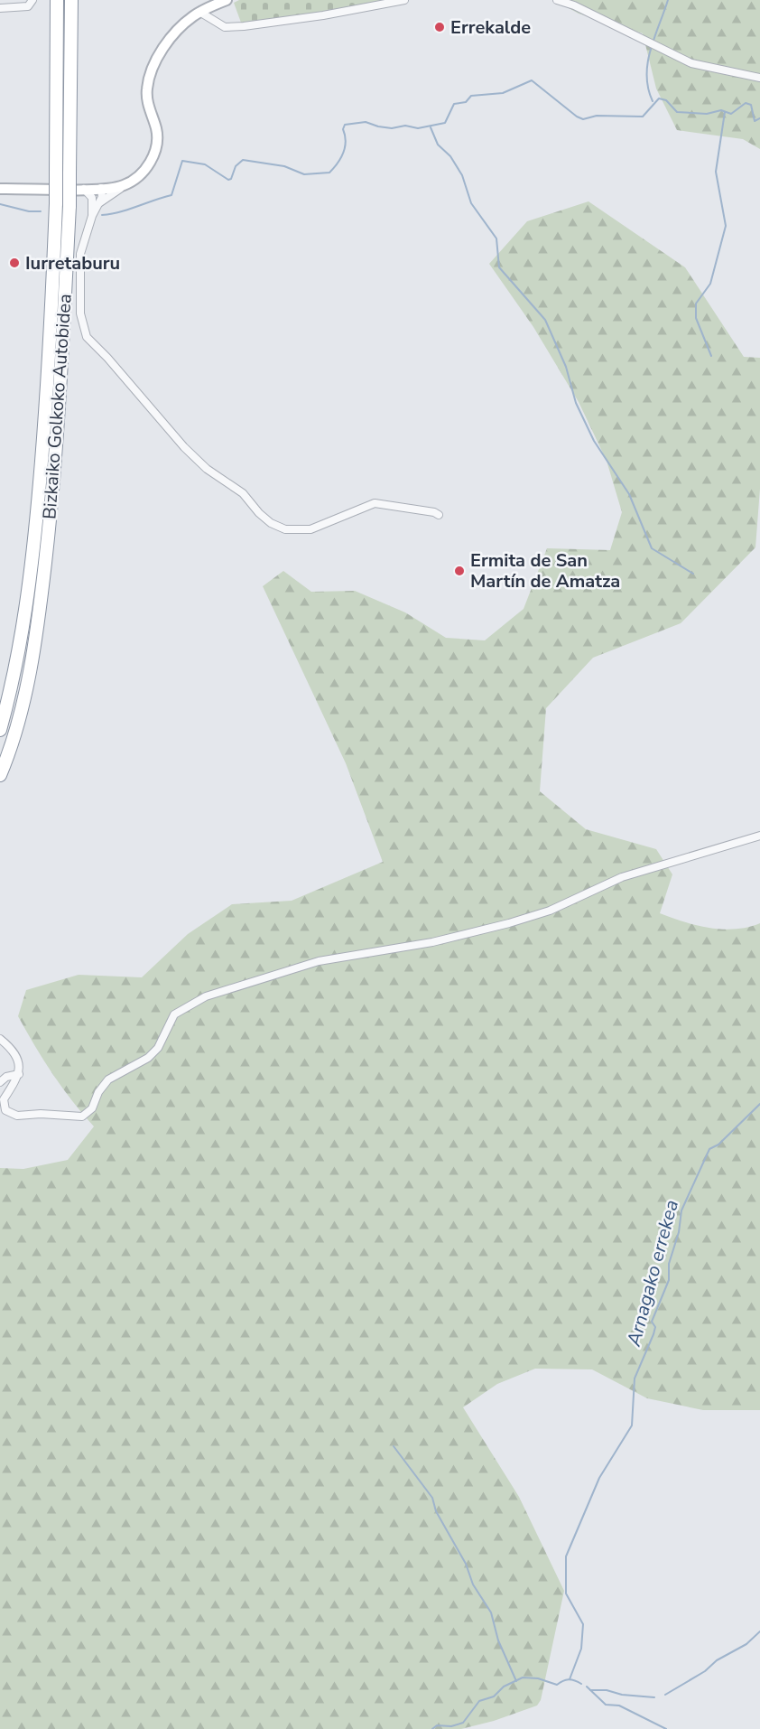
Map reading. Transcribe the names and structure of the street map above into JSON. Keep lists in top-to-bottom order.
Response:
{
  "streets": {
    "highway": ["Bizkaiko Golkoko Autobidea"]
  },
  "water": ["Arnagako errekea"],
  "places": ["Errekalde", "Iurretaburu", "Ermita de San Martín de Amatza"]
}
